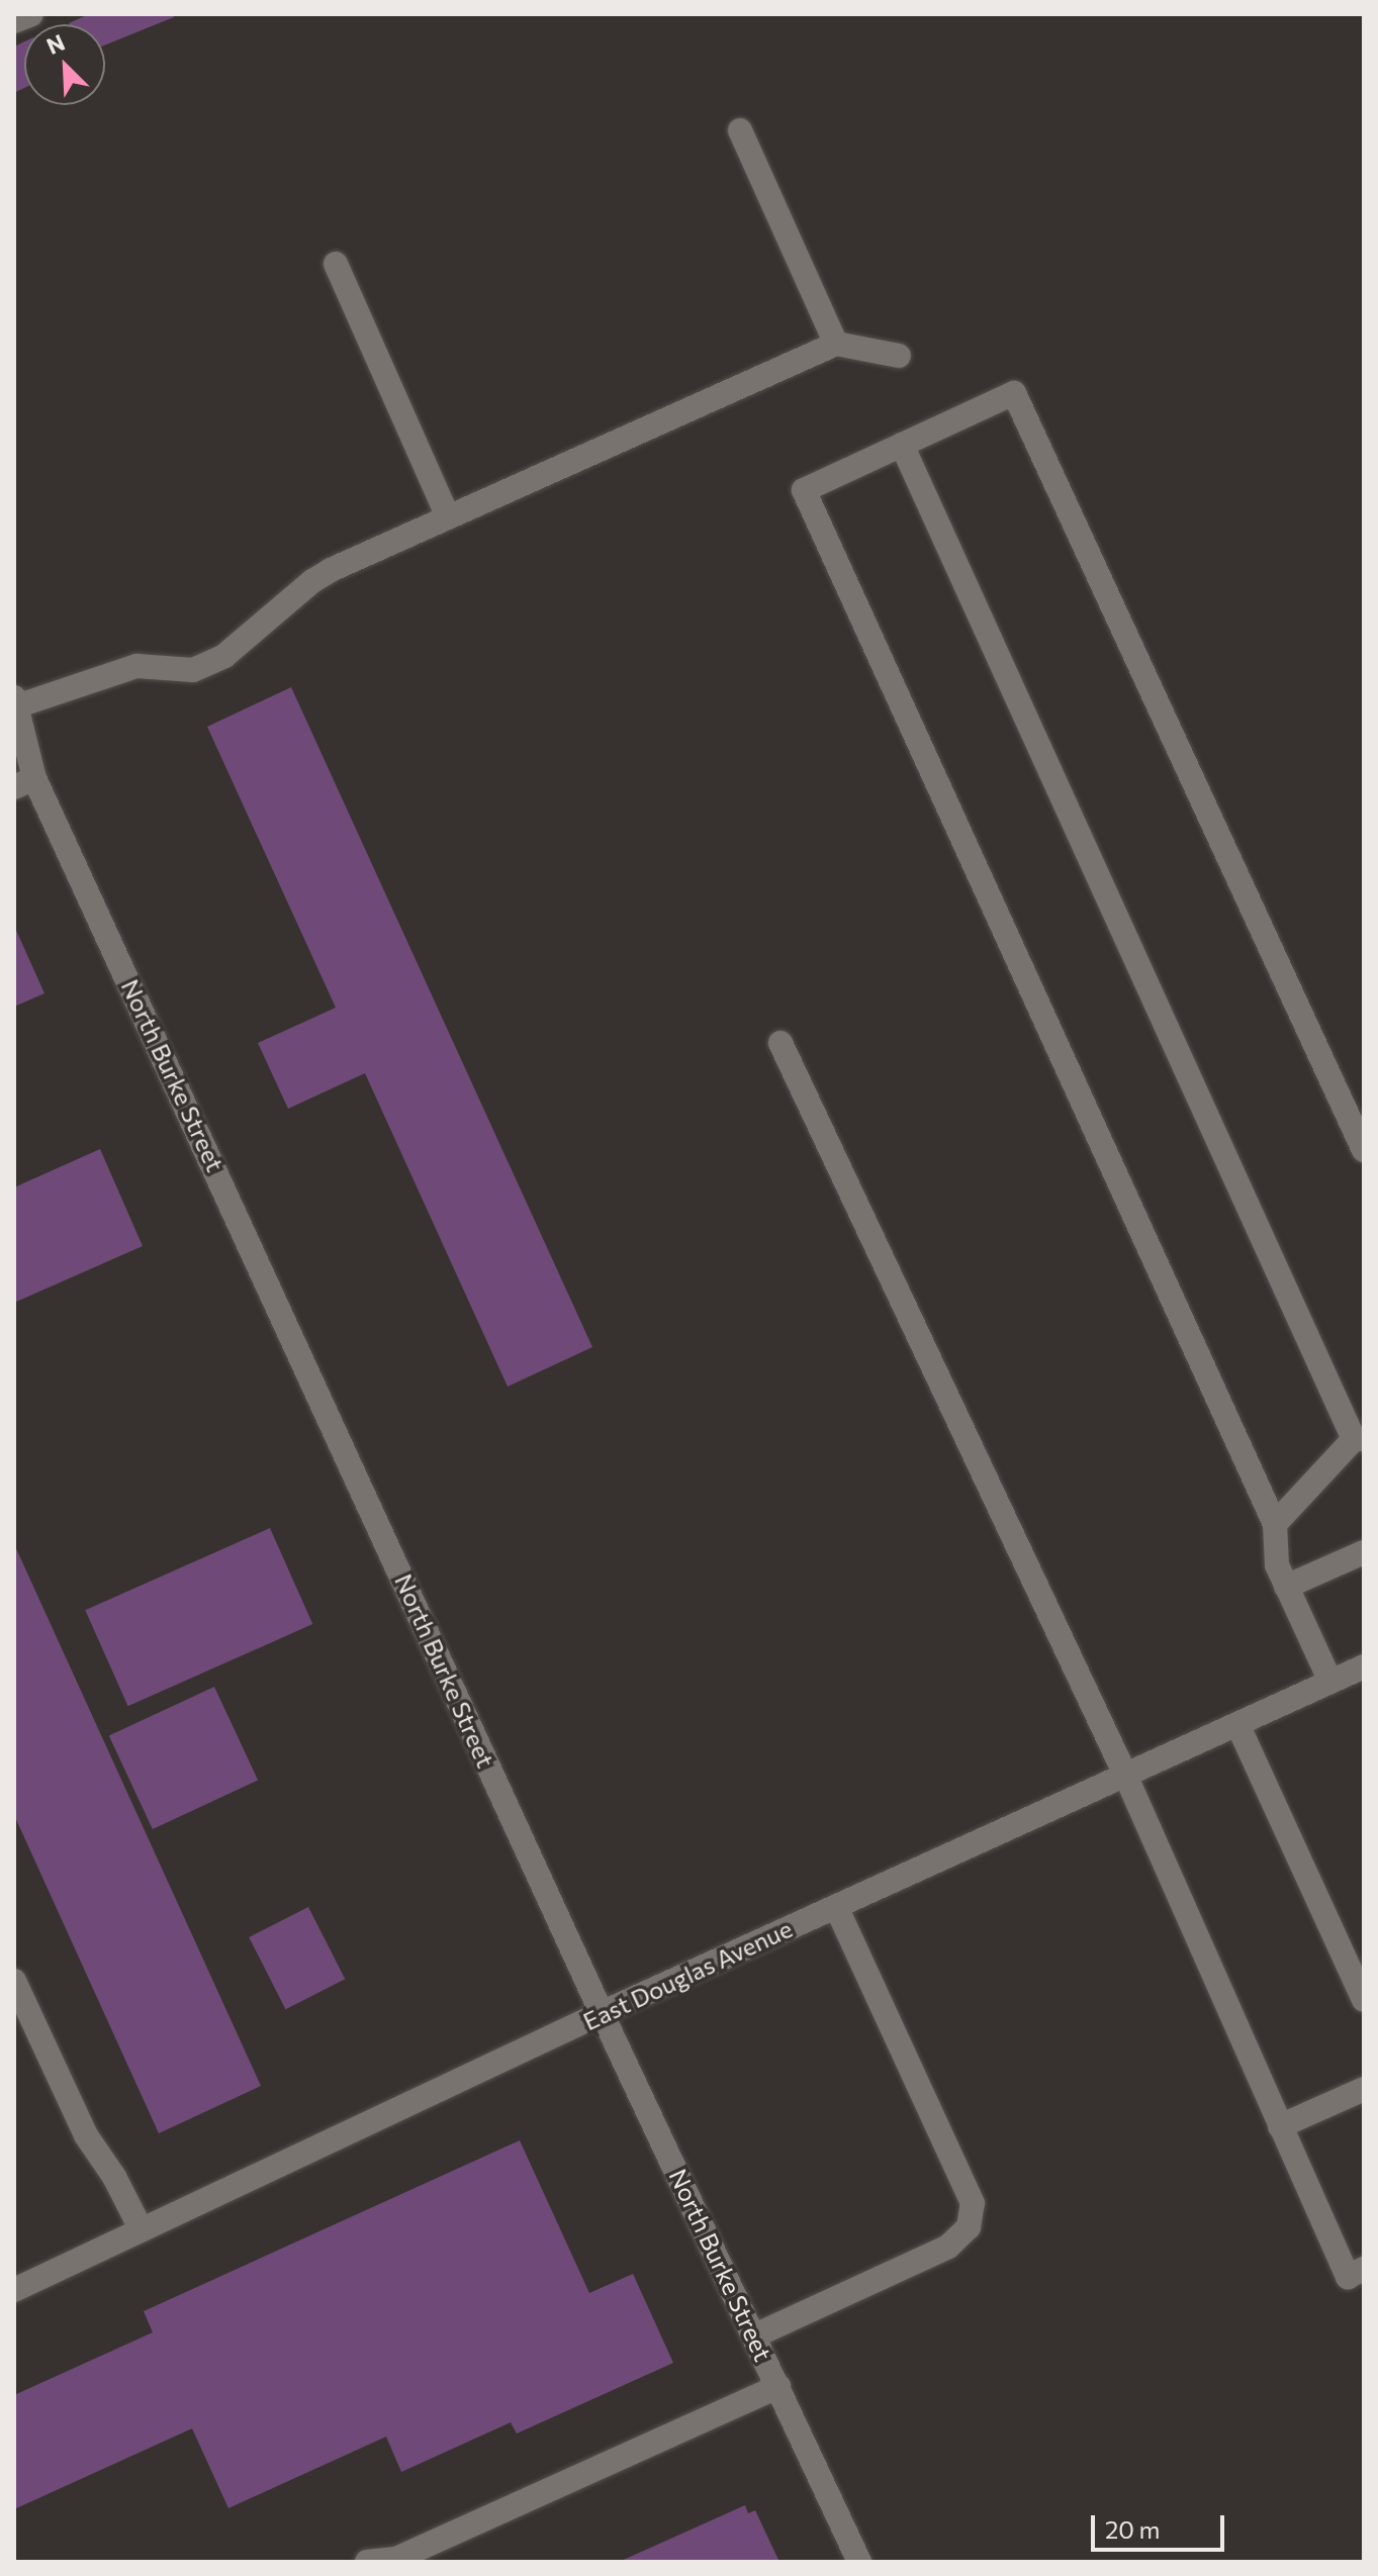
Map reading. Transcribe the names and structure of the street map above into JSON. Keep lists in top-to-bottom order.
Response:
{
  "streets": {
    "street": ["North Burke Street", "East Douglas Avenue"]
  },
  "crossings": [
    ["North Burke Street", "East Douglas Avenue"]
  ],
  "scale_bar": "20 m",
  "north": "top left"
}
